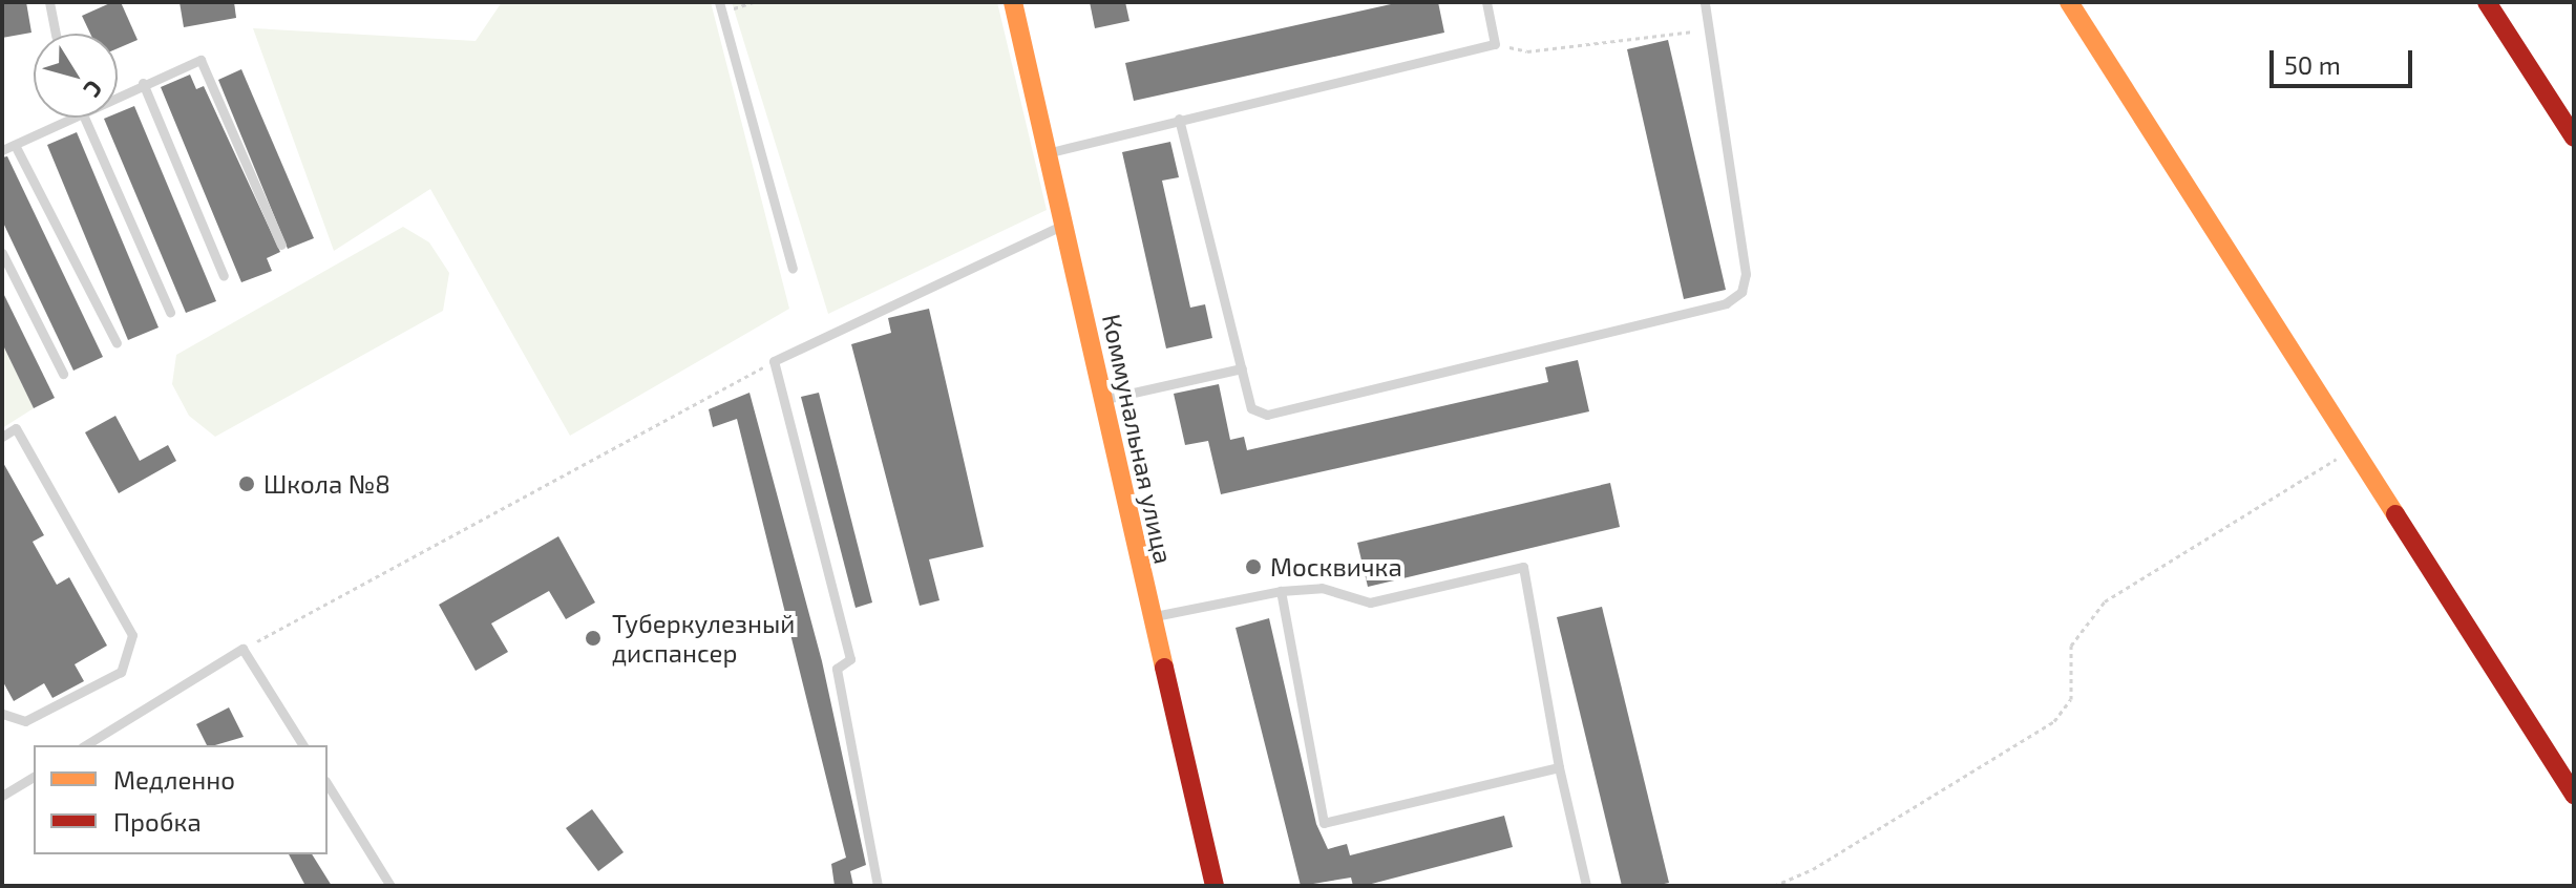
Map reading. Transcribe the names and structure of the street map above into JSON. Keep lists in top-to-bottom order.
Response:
{
  "streets": {
    "street": ["Коммунальная улица"]
  },
  "places": ["Школа №8", "Москвичка", "Туберкулезный диспансер"],
  "legend": ["Медленно", "Пробка"],
  "scale_bar": "50 m",
  "north": "bottom right"
}
